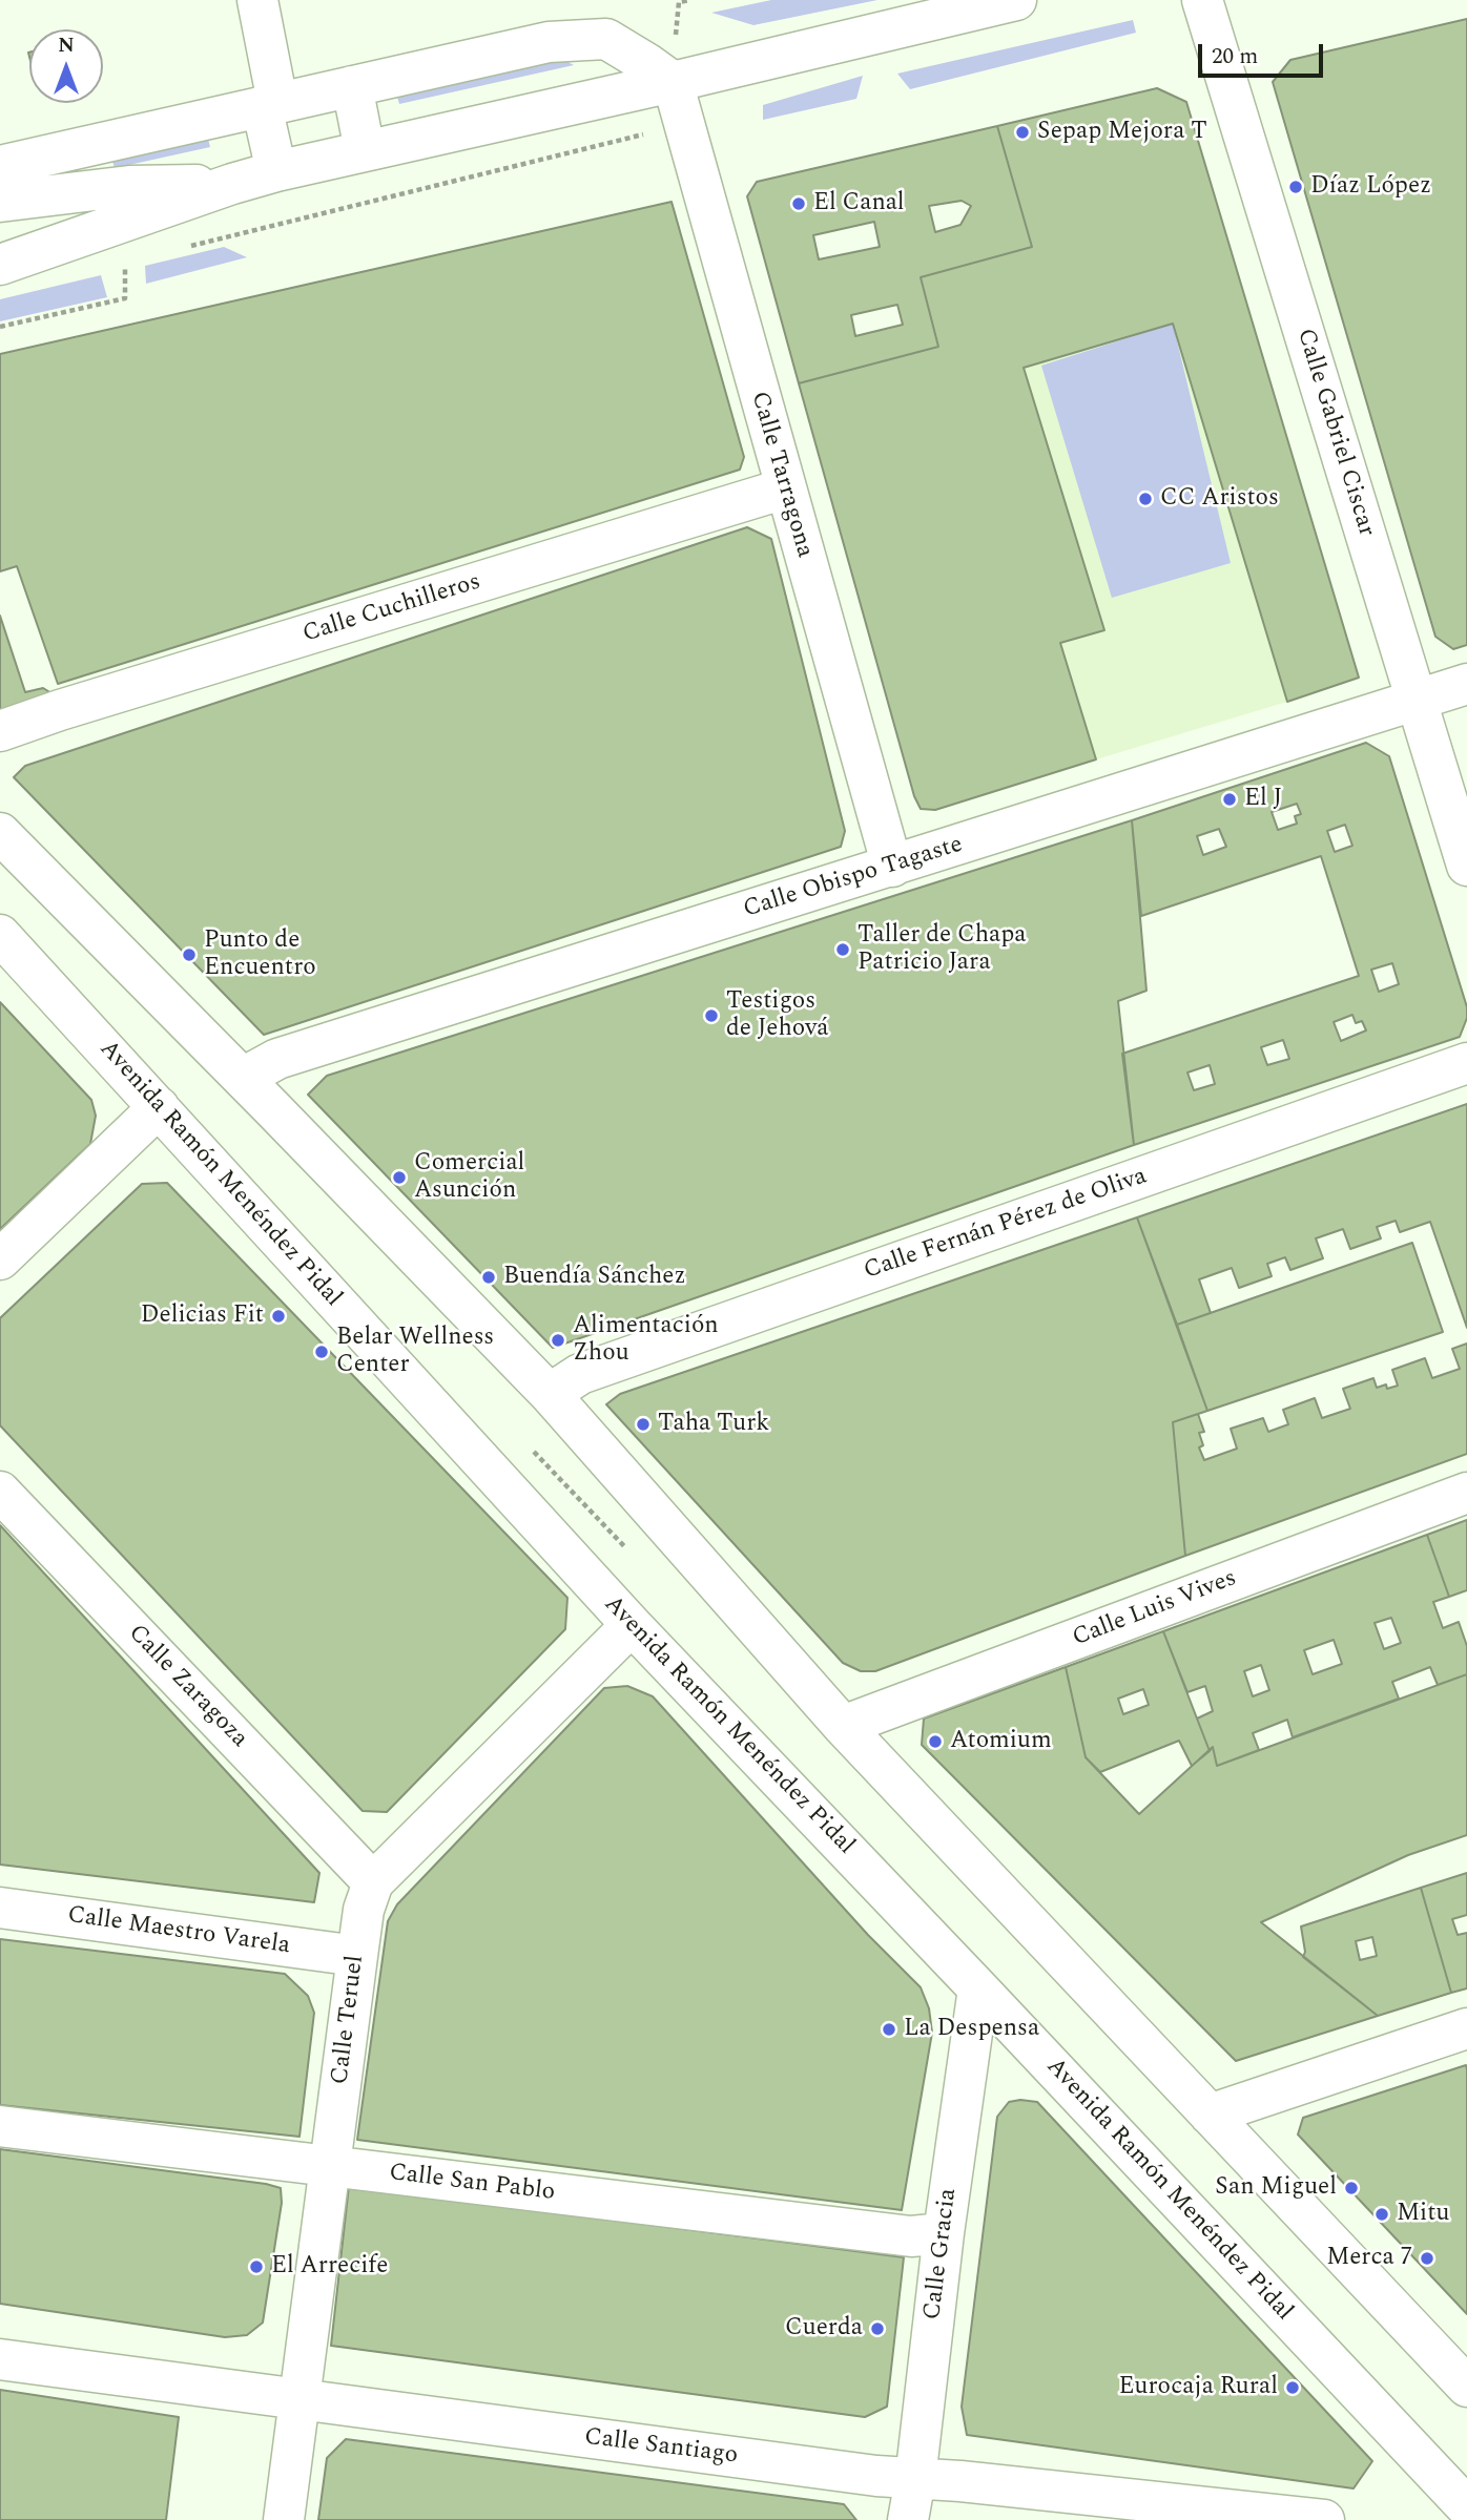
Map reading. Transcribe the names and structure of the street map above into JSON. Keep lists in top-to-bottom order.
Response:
{
  "streets": {
    "street": [
      "Calle Gabriel Ciscar",
      "Calle Tarragona",
      "Calle Cuchilleros",
      "Calle Obispo Tagaste",
      "Avenida Ramón Menéndez Pidal",
      "Calle Fernán Pérez de Oliva",
      "Calle Luis Vives",
      "Calle Zaragoza",
      "Calle Maestro Varela",
      "Calle Teruel",
      "Calle San Pablo",
      "Calle Gracia",
      "Calle Santiago"
    ]
  },
  "crossings": [
    ["Calle Gabriel Ciscar", "Calle Obispo Tagaste"],
    ["Calle Tarragona", "Calle Cuchilleros"],
    ["Calle Tarragona", "Calle Obispo Tagaste"],
    ["Avenida Ramón Menéndez Pidal", "Calle Teruel"],
    ["Avenida Ramón Menéndez Pidal", "Calle Gracia"],
    ["Calle Zaragoza", "Calle Teruel"],
    ["Calle Maestro Varela", "Calle Teruel"],
    ["Calle Teruel", "Calle San Pablo"],
    ["Calle Teruel", "Calle Santiago"],
    ["Calle San Pablo", "Calle Gracia"],
    ["Calle Gracia", "Calle Santiago"]
  ],
  "places": [
    "Sepap Mejora T",
    "Díaz López",
    "El Canal",
    "CC Aristos",
    "El J",
    "Taller de Chapa Patricio Jara",
    "Punto de Encuentro",
    "Testigos de Jehová",
    "Comercial Asunción",
    "Buendía Sánchez",
    "Delicias Fit",
    "Alimentación Zhou",
    "Belar Wellness Center",
    "Taha Turk",
    "Atomium",
    "La Despensa",
    "San Miguel",
    "Mitu",
    "Merca 7",
    "El Arrecife",
    "Cuerda",
    "Eurocaja Rural"
  ],
  "scale_bar": "20 m",
  "north": "top"
}
